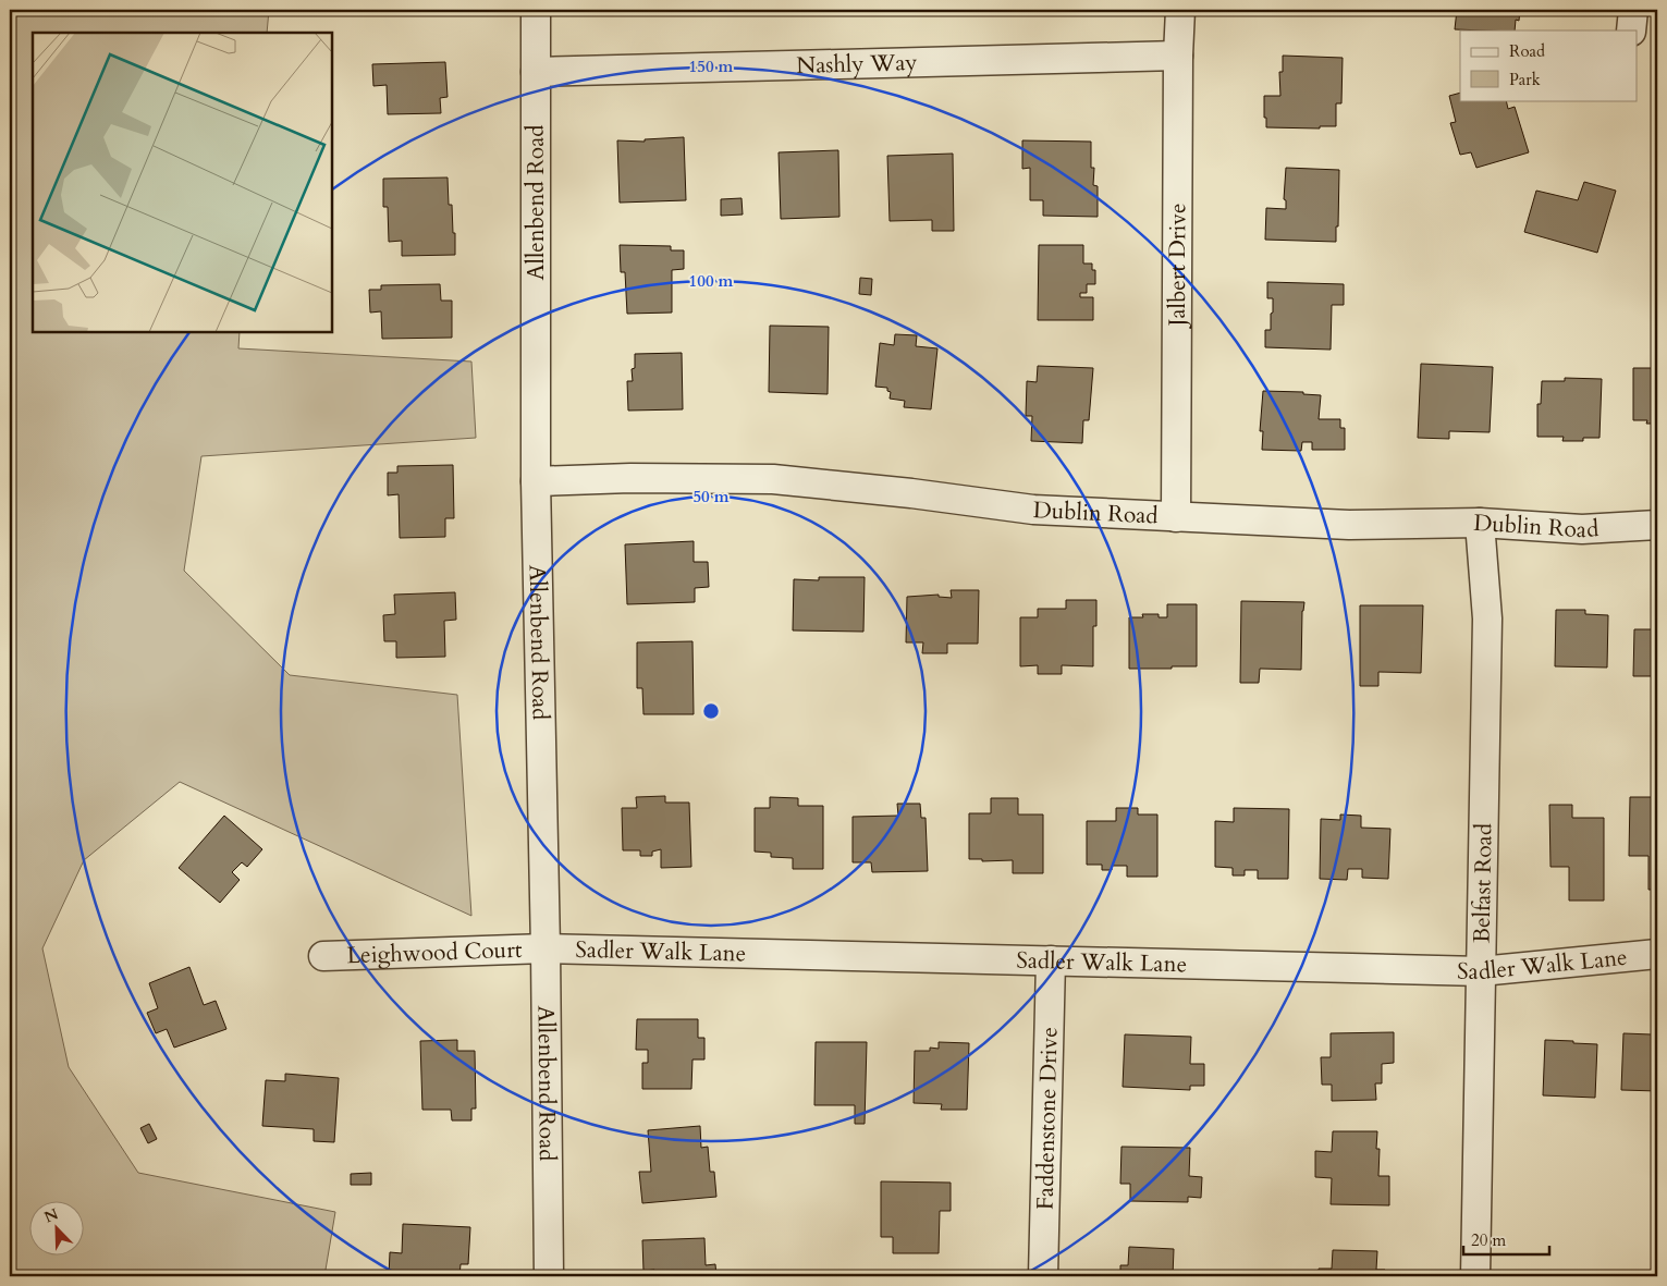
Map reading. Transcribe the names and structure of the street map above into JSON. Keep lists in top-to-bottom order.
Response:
{
  "streets": {
    "street": [
      "Nashly Way",
      "Allenbend Road",
      "Jalbert Drive",
      "Dublin Road",
      "Belfast Road",
      "Sadler Walk Lane",
      "Leighwood Court",
      "Faddenstone Drive"
    ]
  },
  "crossings": [
    ["Nashly Way", "Allenbend Road"],
    ["Nashly Way", "Jalbert Drive"],
    ["Allenbend Road", "Dublin Road"],
    ["Allenbend Road", "Sadler Walk Lane"],
    ["Allenbend Road", "Leighwood Court"],
    ["Jalbert Drive", "Dublin Road"],
    ["Dublin Road", "Belfast Road"],
    ["Belfast Road", "Sadler Walk Lane"],
    ["Sadler Walk Lane", "Leighwood Court"],
    ["Sadler Walk Lane", "Faddenstone Drive"]
  ],
  "legend": ["Road", "Park"],
  "scale_bar": "20 m",
  "north": "top left",
  "rings": ["150 m", "100 m", "50 m"]
}
